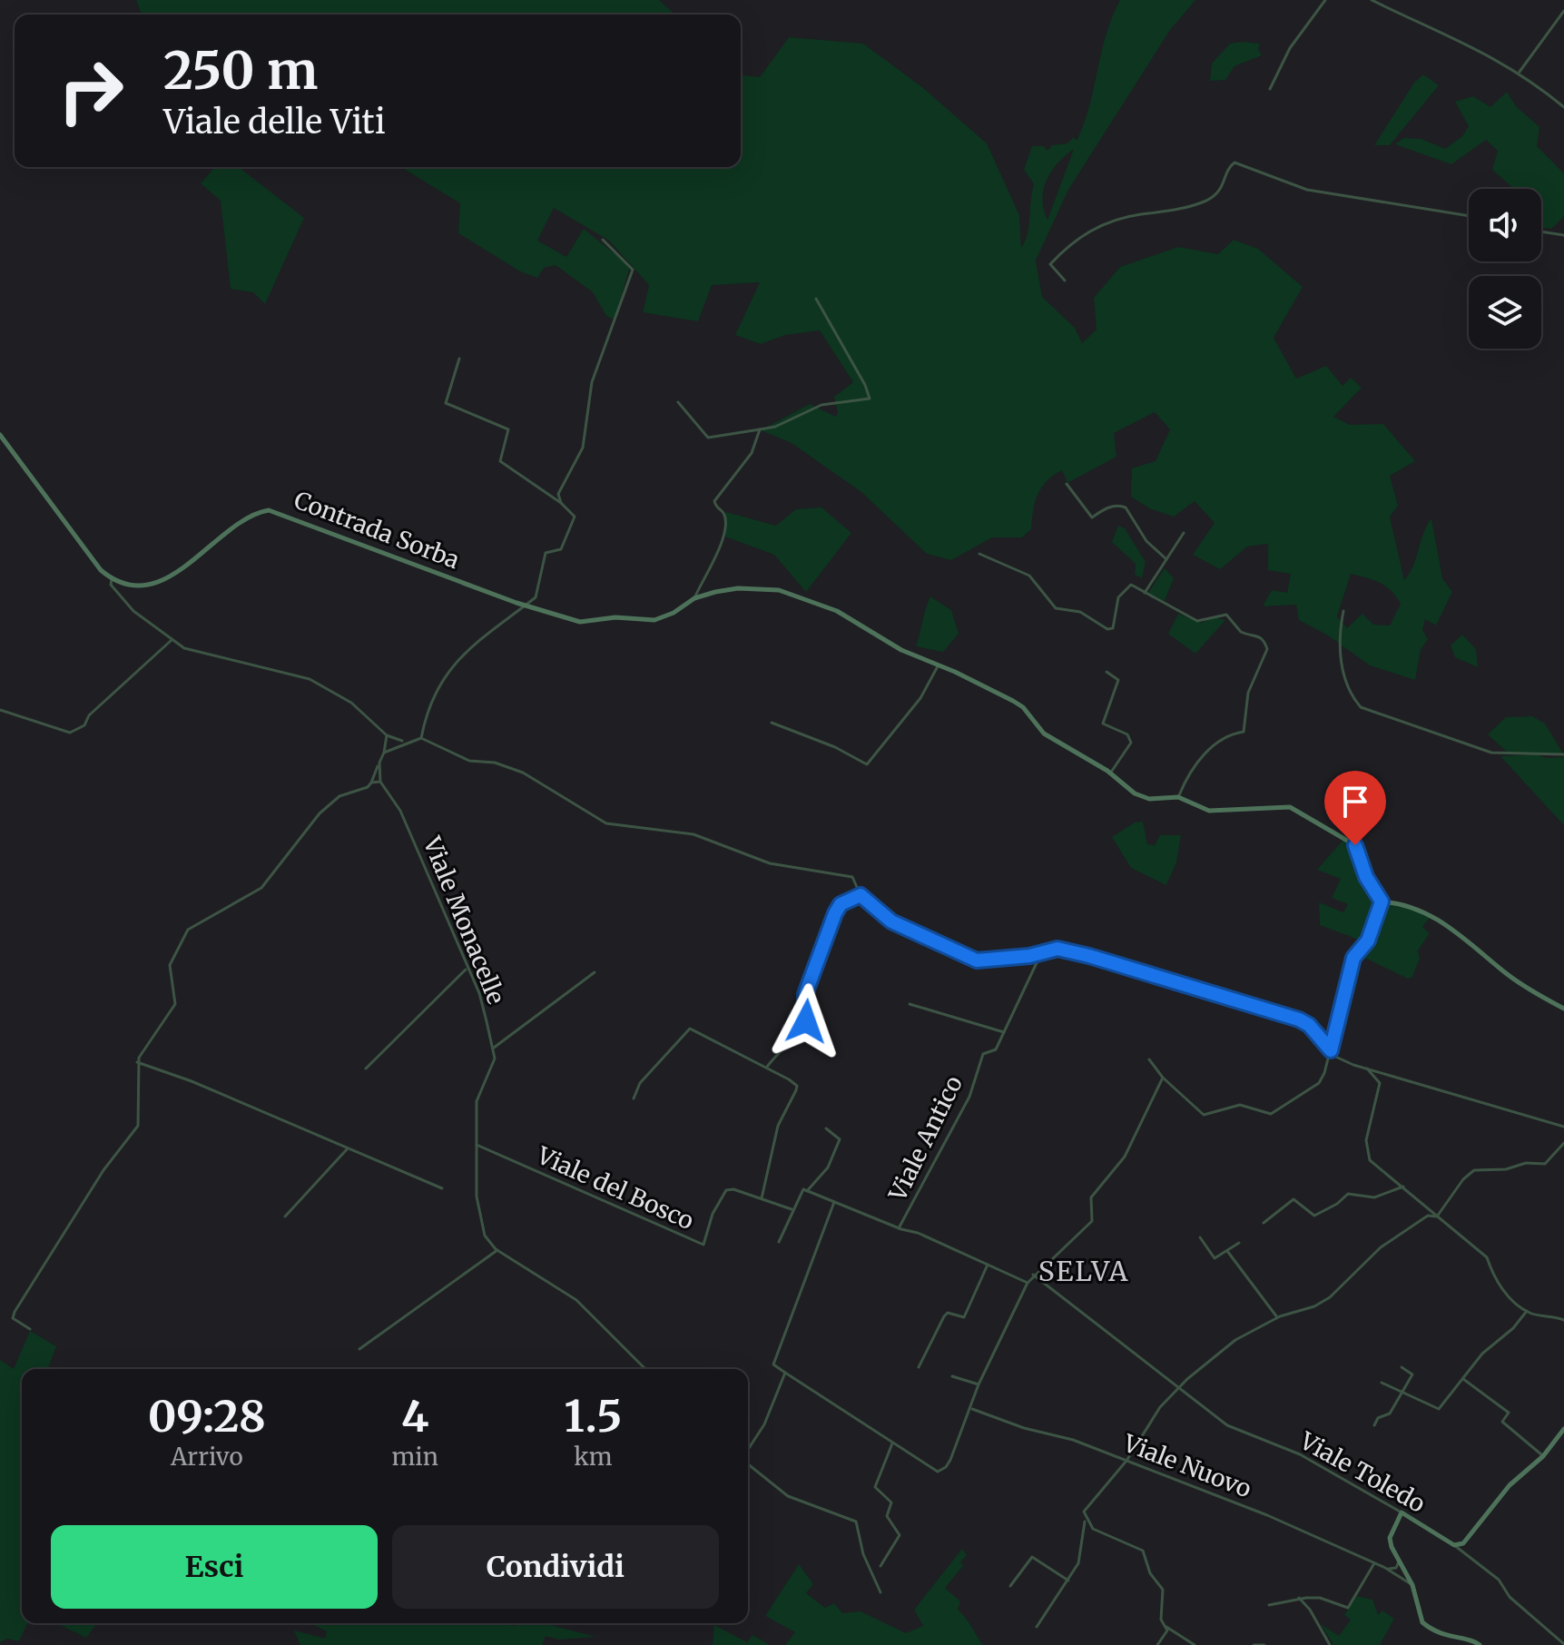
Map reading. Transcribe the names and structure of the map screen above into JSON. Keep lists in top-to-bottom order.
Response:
{
  "streets": {
    "street": [
      "Contrada Sorba",
      "Viale Monacelle",
      "Viale Antico",
      "Viale del Bosco",
      "Viale Nuovo",
      "Viale Toledo"
    ]
  },
  "districts": ["SELVA"],
  "page": {
    "turn": ["250 m", "Viale delle Viti"],
    "eta": [
      "09:28",
      "Arrivo",
      "4",
      "min",
      "1.5",
      "km"
    ],
    "buttons": ["Esci", "Condividi"]
  }
}
